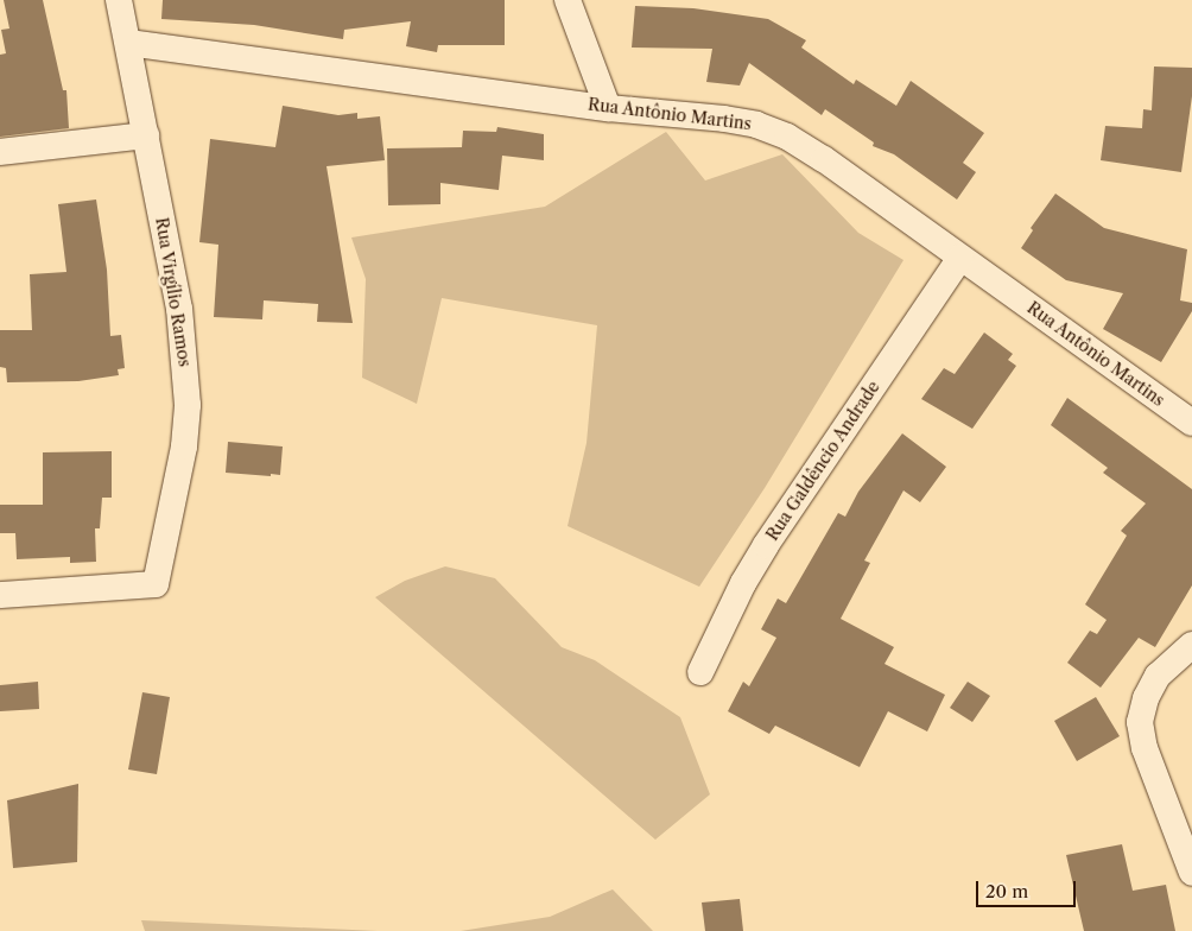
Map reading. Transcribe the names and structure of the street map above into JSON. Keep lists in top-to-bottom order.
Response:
{
  "streets": {
    "street": ["Rua Antônio Martins", "Rua Virgílio Ramos", "Rua Galdêncio Andrade"]
  },
  "crossings": [
    ["Rua Antônio Martins", "Rua Virgílio Ramos"],
    ["Rua Antônio Martins", "Rua Galdêncio Andrade"]
  ],
  "scale_bar": "20 m"
}
